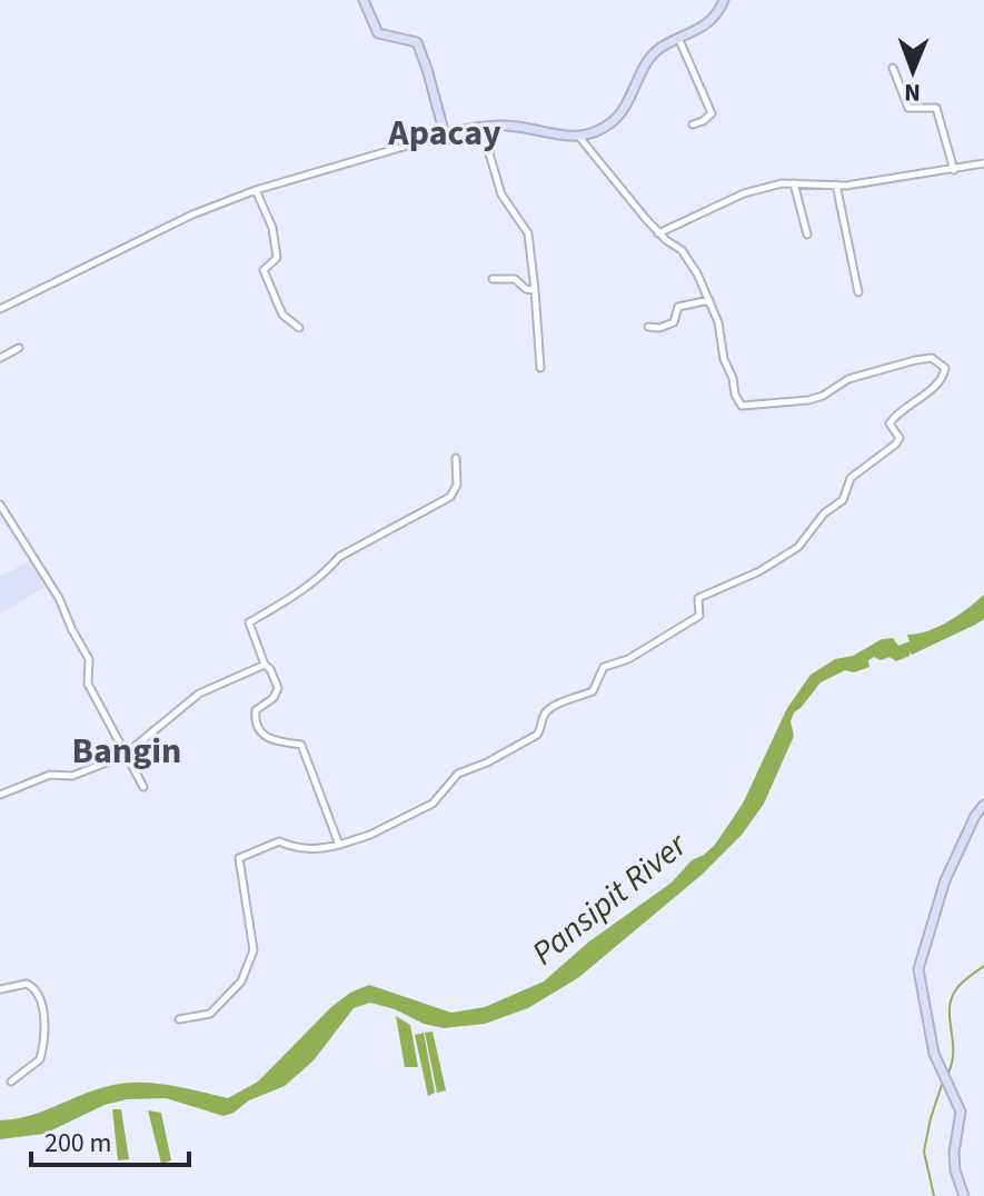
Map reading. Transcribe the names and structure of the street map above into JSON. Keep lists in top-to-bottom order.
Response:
{
  "districts": ["Apacay", "Bangin"],
  "water": ["Pansipit River"],
  "scale_bar": "200 m",
  "north": "bottom"
}
